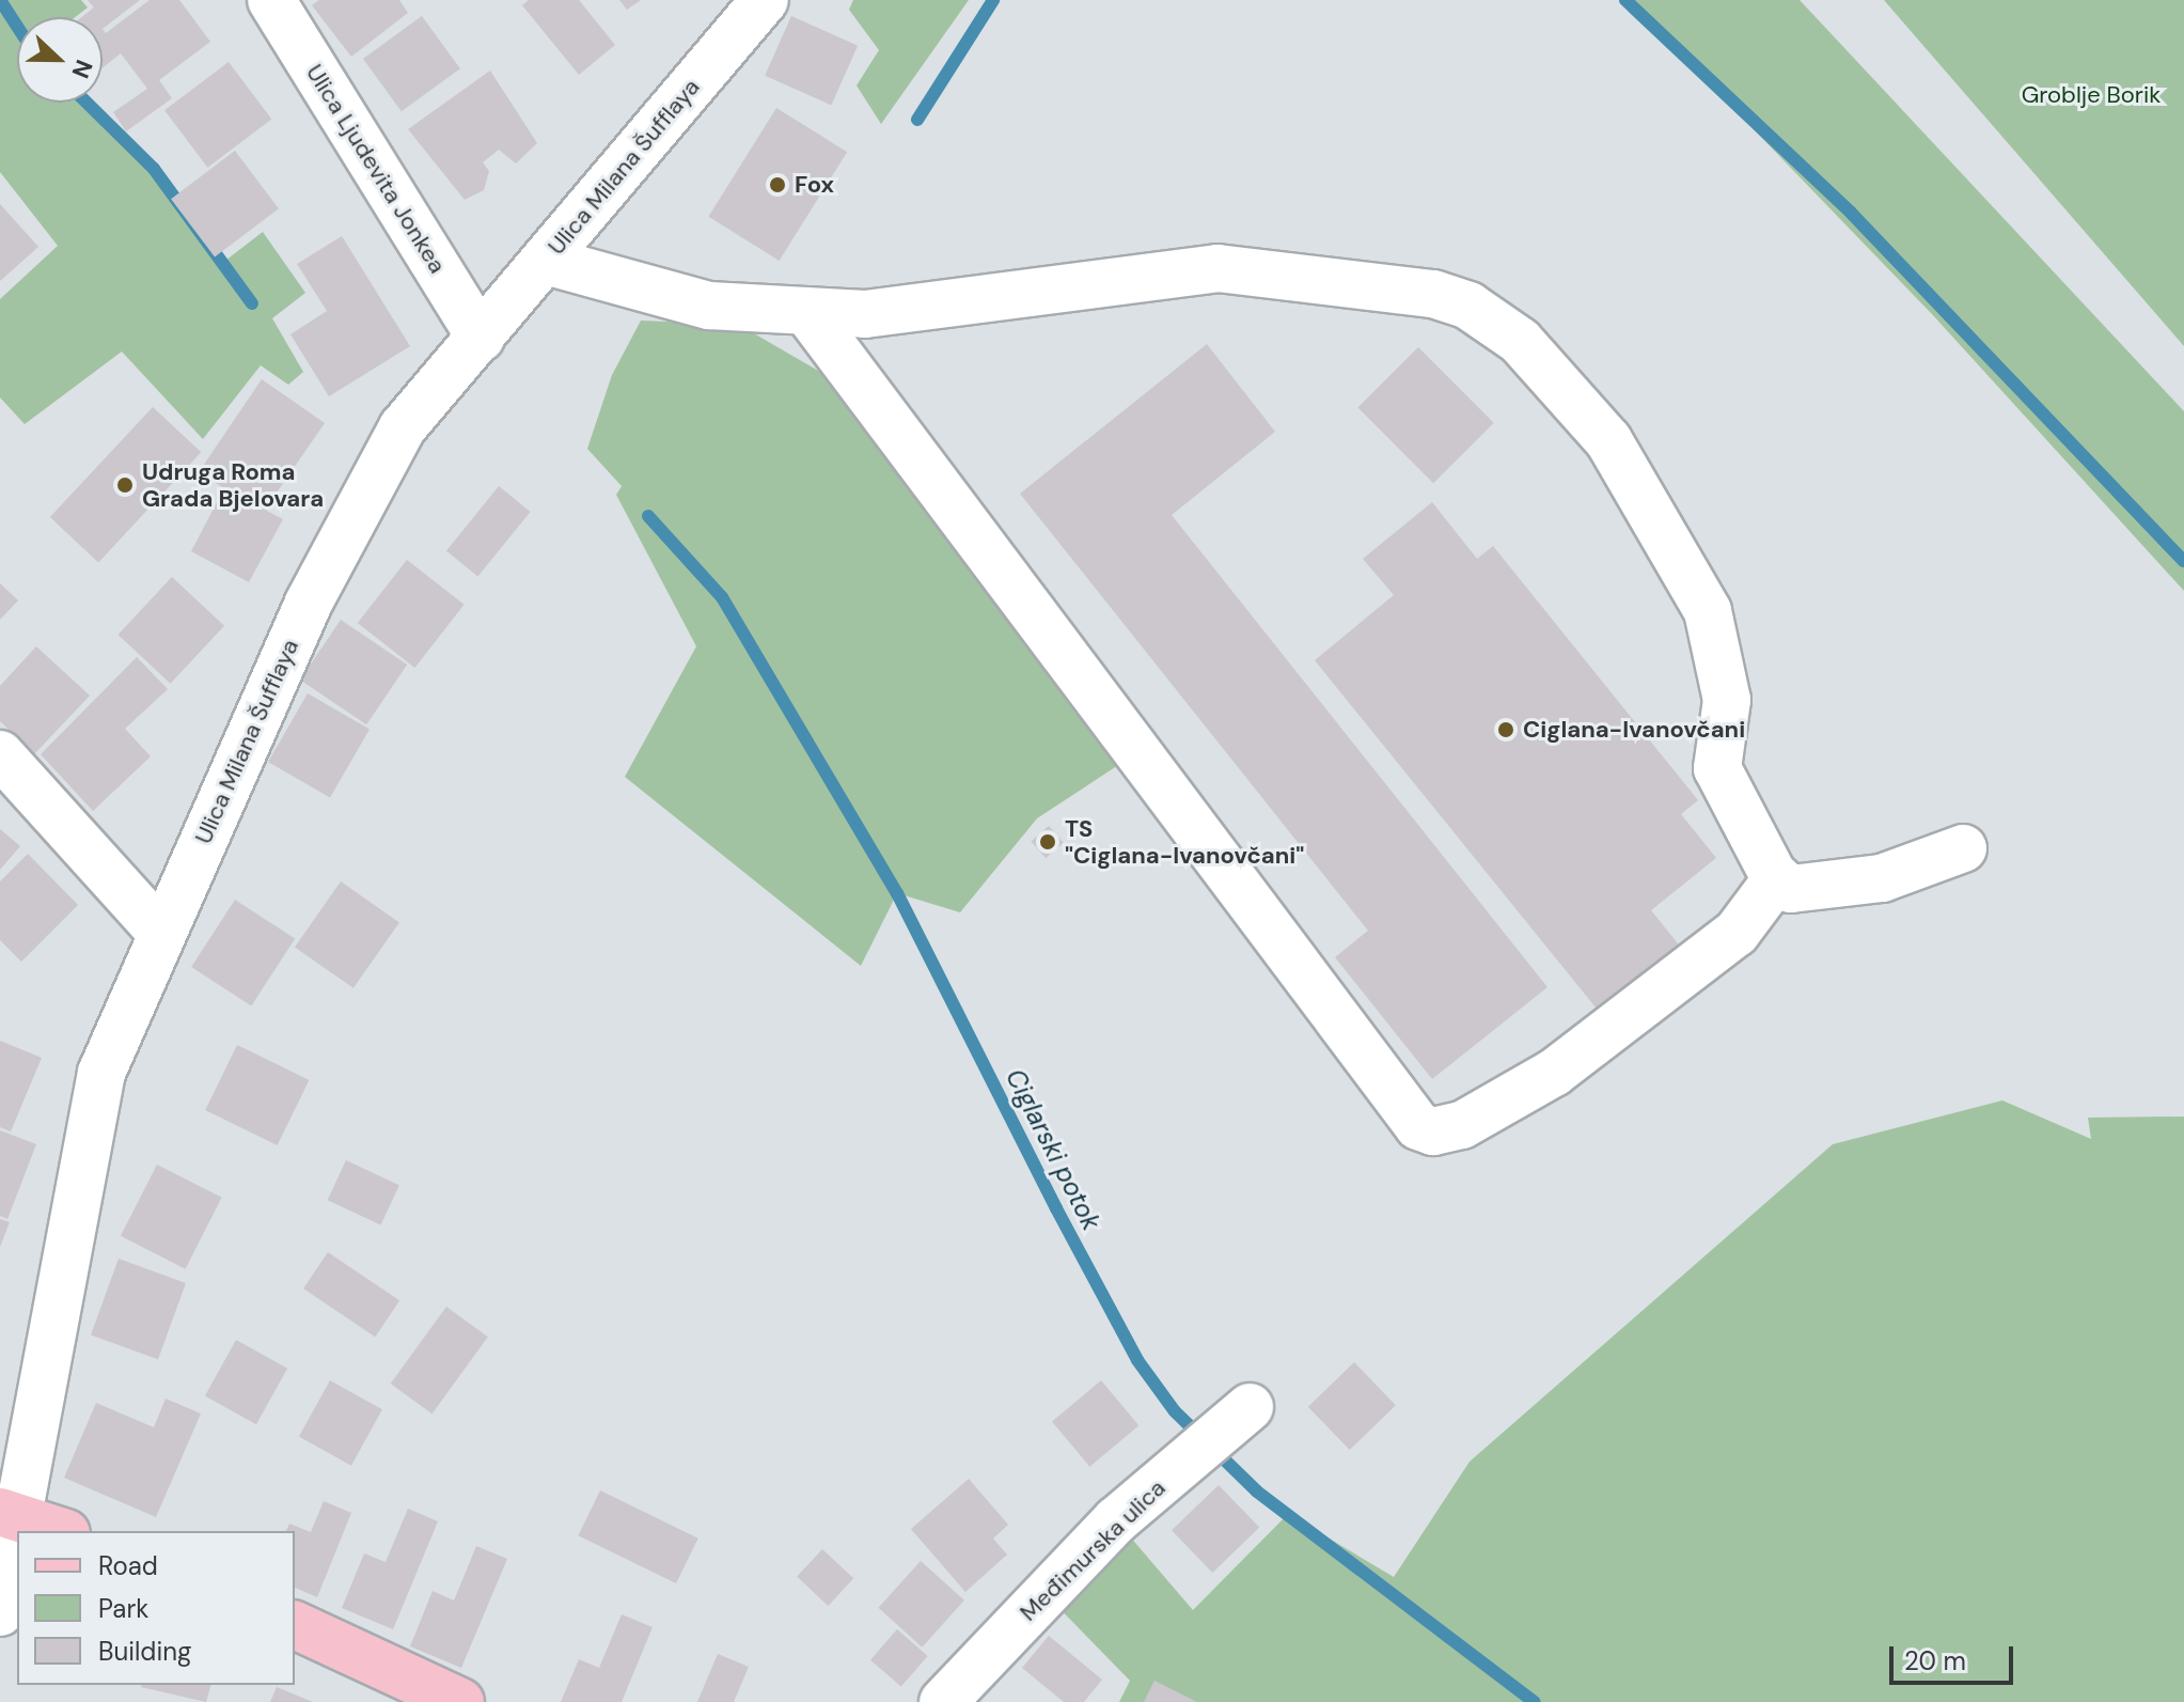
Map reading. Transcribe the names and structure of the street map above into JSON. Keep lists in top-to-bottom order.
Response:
{
  "streets": {
    "street": ["Ulica Milana Šufflaya", "Ulica Ljudevita Jonkea", "Međimurska ulica"]
  },
  "crossings": [
    ["Ulica Milana Šufflaya", "Ulica Ljudevita Jonkea"]
  ],
  "water": ["Ciglarski potok"],
  "parks": ["Groblje Borik"],
  "places": [
    "Fox",
    "Udruga Roma Grada Bjelovara",
    "Ciglana-Ivanovčani",
    "TS \"Ciglana-Ivanovčani\""
  ],
  "legend": ["Road", "Park", "Building"],
  "scale_bar": "20 m",
  "north": "right"
}
